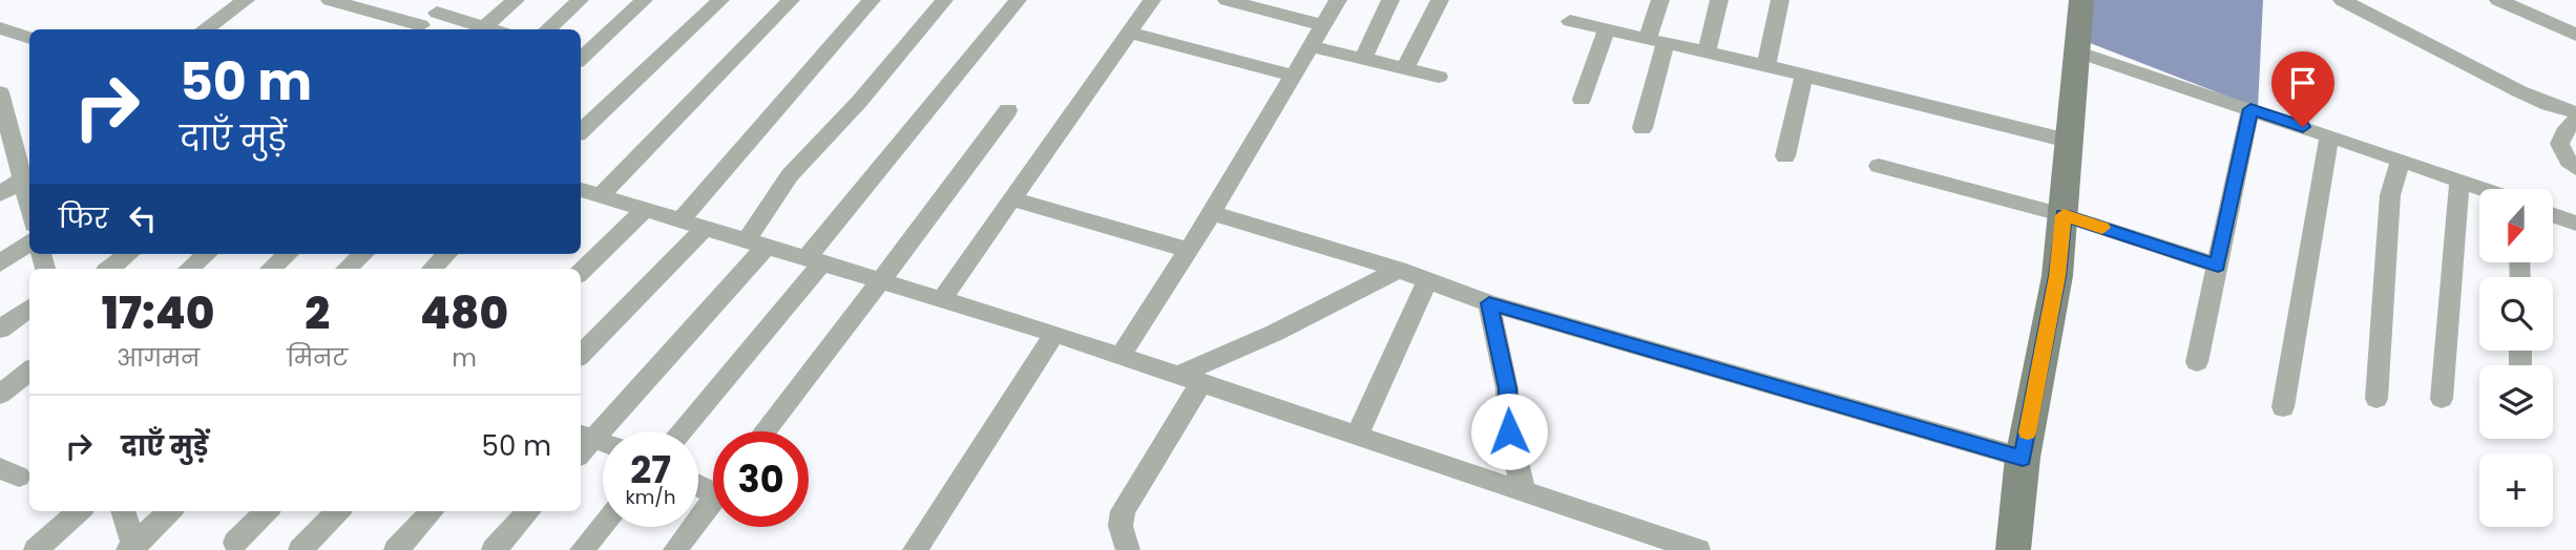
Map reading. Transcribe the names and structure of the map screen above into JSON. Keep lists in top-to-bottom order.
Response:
{
  "north": "bottom",
  "page": {
    "turn": ["50 m", "दाएँ मुड़ें"],
    "then": "फिर",
    "map_buttons": "+",
    "eta": [
      "17:40",
      "आगमन",
      "2",
      "मिनट",
      "480",
      "m"
    ],
    "list": [
      {
        "name": "दाएँ मुड़ें",
        "value": "50 m"
      }
    ],
    "speed": "27 km/h",
    "limit": "30"
  }
}
